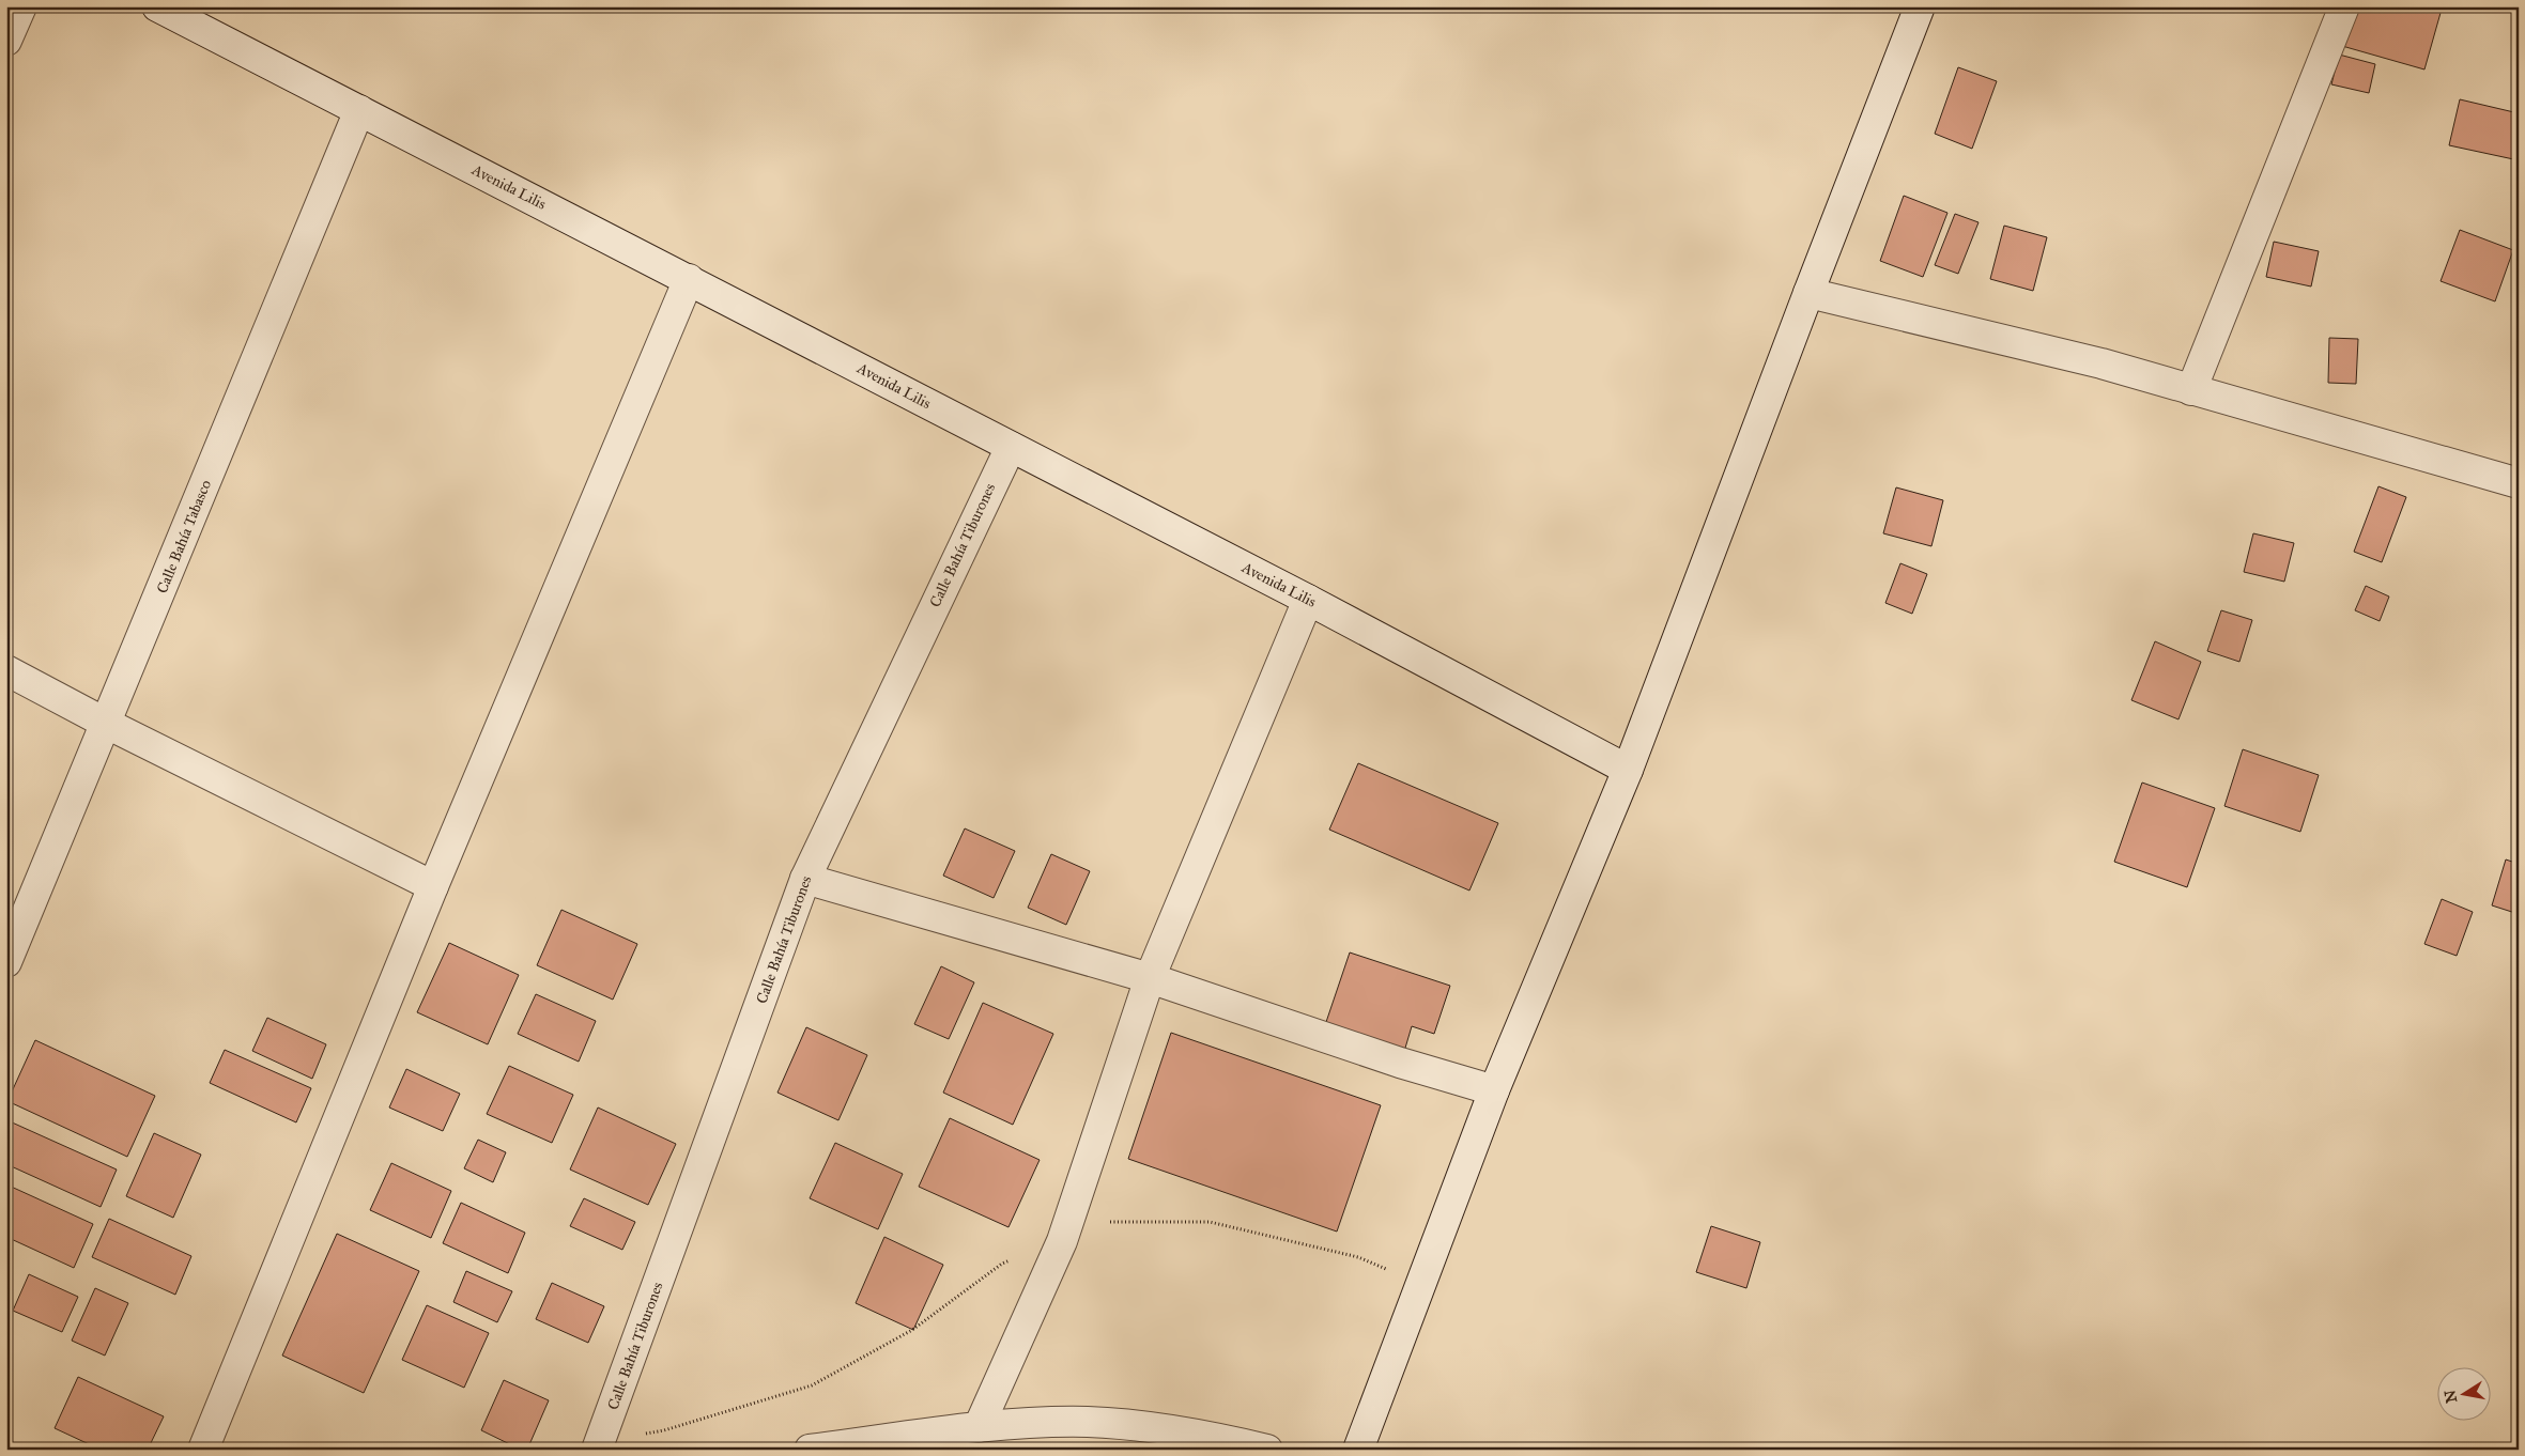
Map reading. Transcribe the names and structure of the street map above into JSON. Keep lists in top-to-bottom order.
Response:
{
  "streets": {
    "street": ["Avenida Lilis", "Calle Bahía Tabasco", "Calle Bahía Tiburones"]
  },
  "crossings": [
    ["Avenida Lilis", "Calle Bahía Tabasco"],
    ["Avenida Lilis", "Calle Bahía Tiburones"]
  ],
  "north": "left"
}
